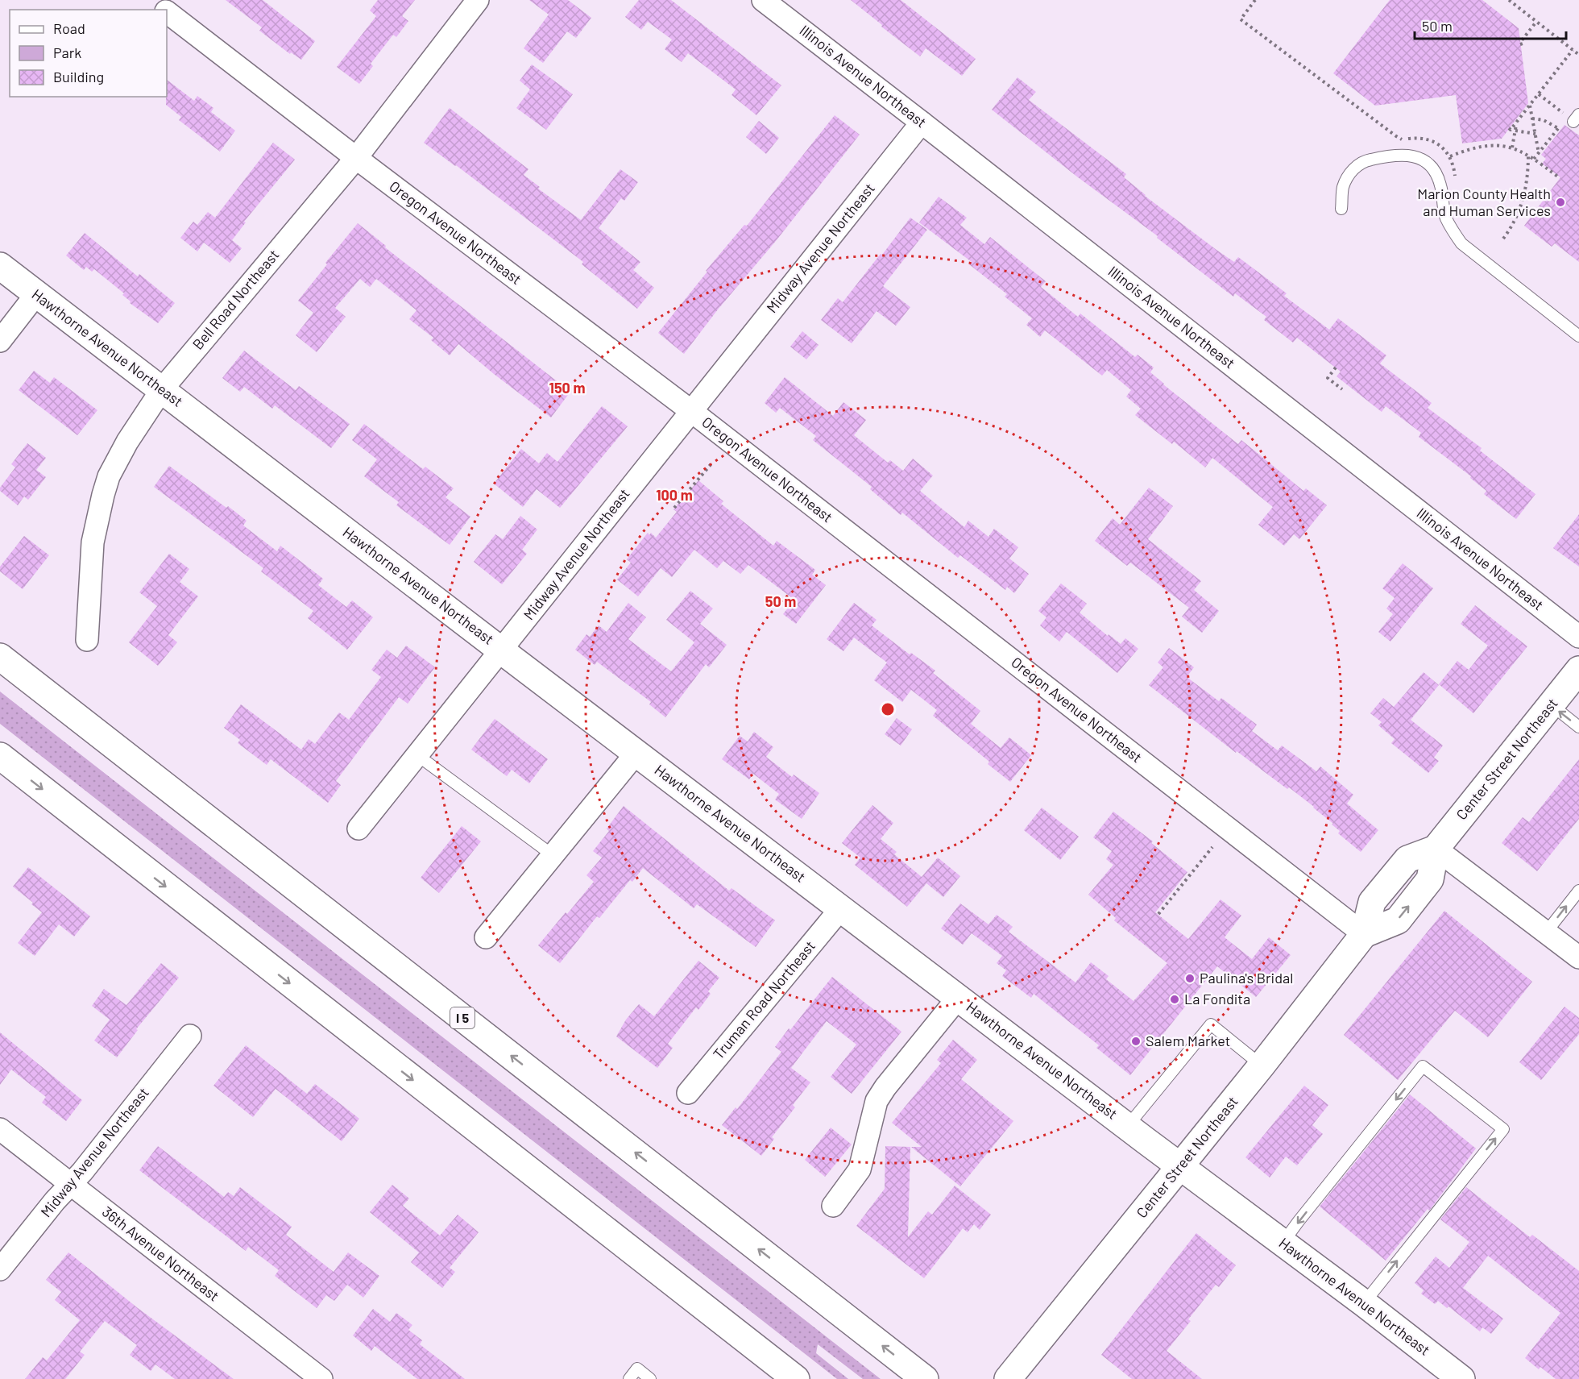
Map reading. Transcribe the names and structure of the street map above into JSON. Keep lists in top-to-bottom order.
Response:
{
  "streets": {
    "main road": ["Hawthorne Avenue Northeast", "Center Street Northeast", "I 5"],
    "street": [
      "Illinois Avenue Northeast",
      "Oregon Avenue Northeast",
      "Midway Avenue Northeast",
      "Bell Road Northeast",
      "Truman Road Northeast",
      "36th Avenue Northeast"
    ]
  },
  "crossings": [
    ["Illinois Avenue Northeast", "Midway Avenue Northeast"],
    ["Oregon Avenue Northeast", "Midway Avenue Northeast"],
    ["Oregon Avenue Northeast", "Bell Road Northeast"],
    ["Oregon Avenue Northeast", "Center Street Northeast"],
    ["Midway Avenue Northeast", "Hawthorne Avenue Northeast"],
    ["Midway Avenue Northeast", "36th Avenue Northeast"],
    ["Bell Road Northeast", "Hawthorne Avenue Northeast"],
    ["Hawthorne Avenue Northeast", "Center Street Northeast"],
    ["Hawthorne Avenue Northeast", "Truman Road Northeast"]
  ],
  "places": [
    "Marion County Health and Human Services",
    "Paulina's Bridal",
    "La Fondita",
    "Salem Market"
  ],
  "legend": ["Road", "Park", "Building"],
  "scale_bar": "50 m",
  "rings": ["150 m", "100 m", "50 m"]
}
